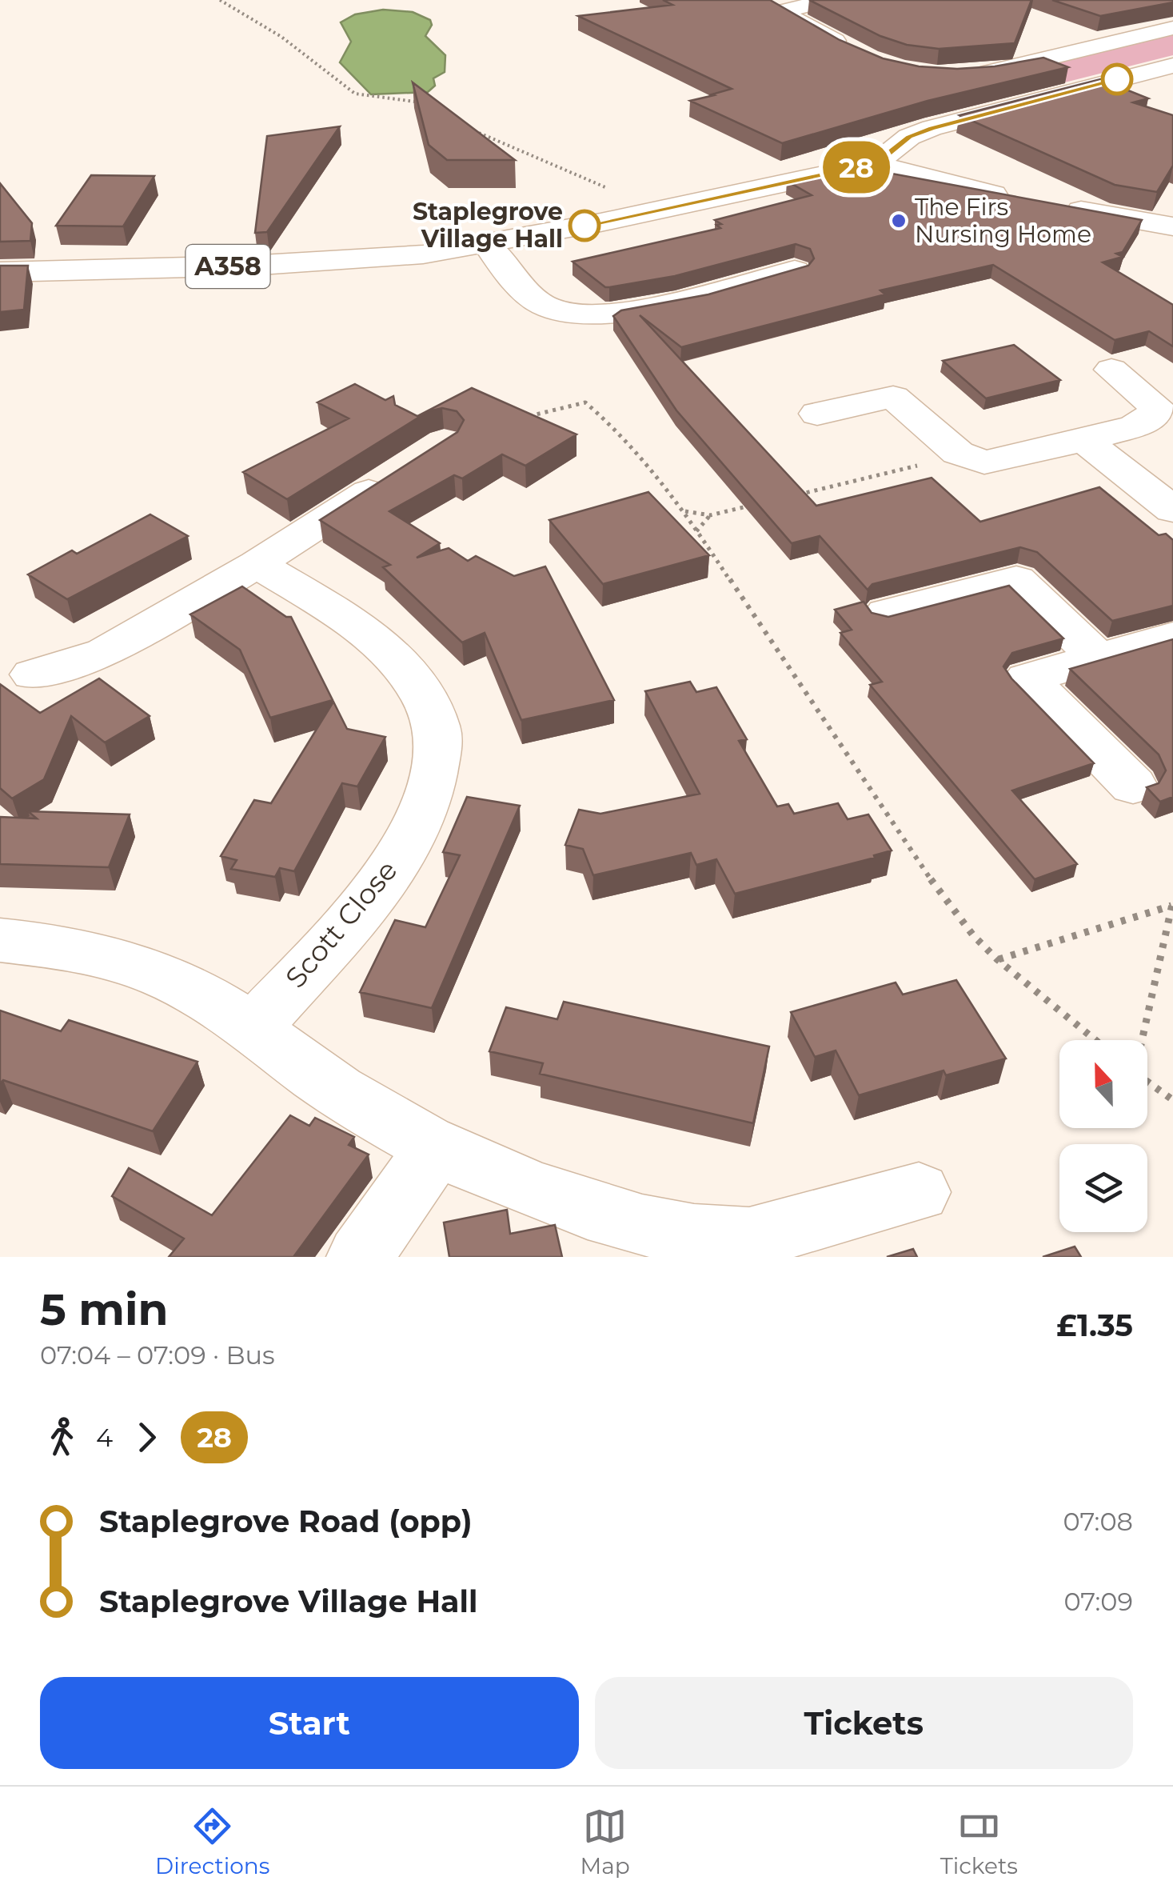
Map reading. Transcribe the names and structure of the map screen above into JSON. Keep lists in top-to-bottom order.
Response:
{
  "streets": {
    "street": ["A358", "Scott Close"]
  },
  "places": ["The Firs Nursing Home", "Staplegrove Village Hall"],
  "lines": ["bus line 28"],
  "north": "top",
  "page": {
    "on_map": "28",
    "heading": ["5 min", "07:04 – 07:09 · Bus", "£1.35"],
    "legs": ["4", "28"],
    "list": [
      {
        "name": "Staplegrove Road (opp)",
        "value": "07:08"
      },
      {
        "name": "Staplegrove Village Hall",
        "value": "07:09"
      }
    ],
    "buttons": ["Start", "Tickets"],
    "tabs": ["Directions", "Map", "Tickets"]
  }
}
